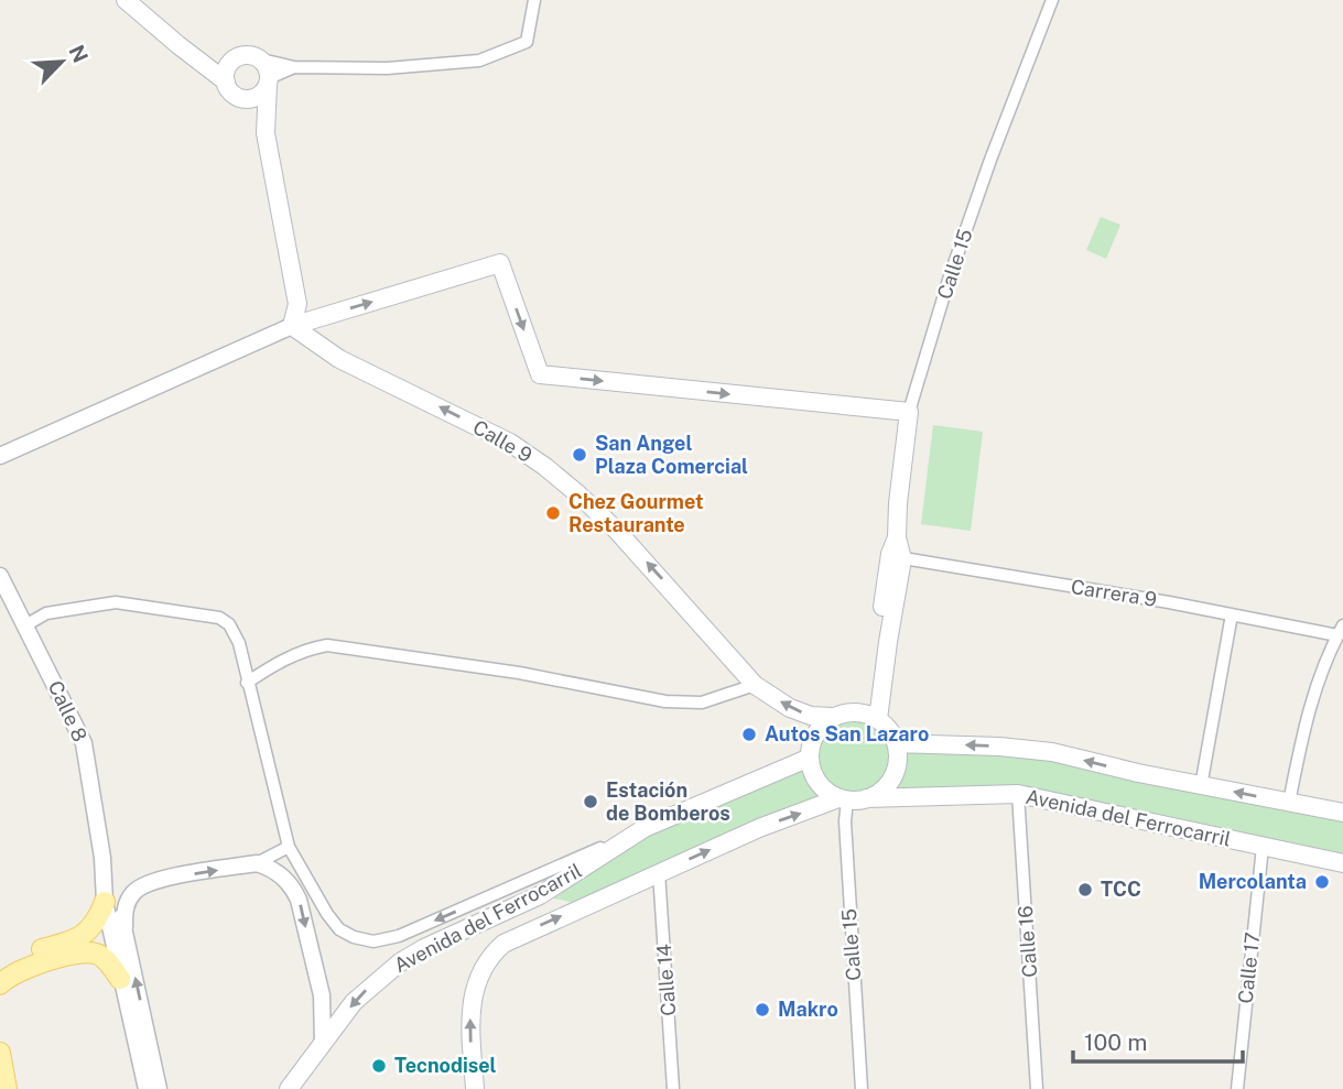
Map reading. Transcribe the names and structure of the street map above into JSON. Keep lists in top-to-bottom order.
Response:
{
  "streets": {
    "main road": ["Calle 15", "Calle 9", "Avenida del Ferrocarril"],
    "street": [
      "Carrera 9",
      "Calle 8",
      "Calle 16",
      "Calle 17",
      "Calle 14"
    ]
  },
  "crossings": [
    ["Calle 15", "Calle 9"],
    ["Calle 15", "Carrera 9"],
    ["Calle 15", "Avenida del Ferrocarril"],
    ["Calle 9", "Avenida del Ferrocarril"],
    ["Avenida del Ferrocarril", "Calle 16"],
    ["Avenida del Ferrocarril", "Calle 17"],
    ["Avenida del Ferrocarril", "Calle 14"]
  ],
  "one_way": ["Calle 9"],
  "places": [
    "San Angel Plaza Comercial",
    "Chez Gourmet Restaurante",
    "Autos San Lazaro",
    "Estación de Bomberos",
    "Mercolanta",
    "TCC",
    "Makro",
    "Tecnodisel"
  ],
  "scale_bar": "100 m",
  "north": "top right"
}
